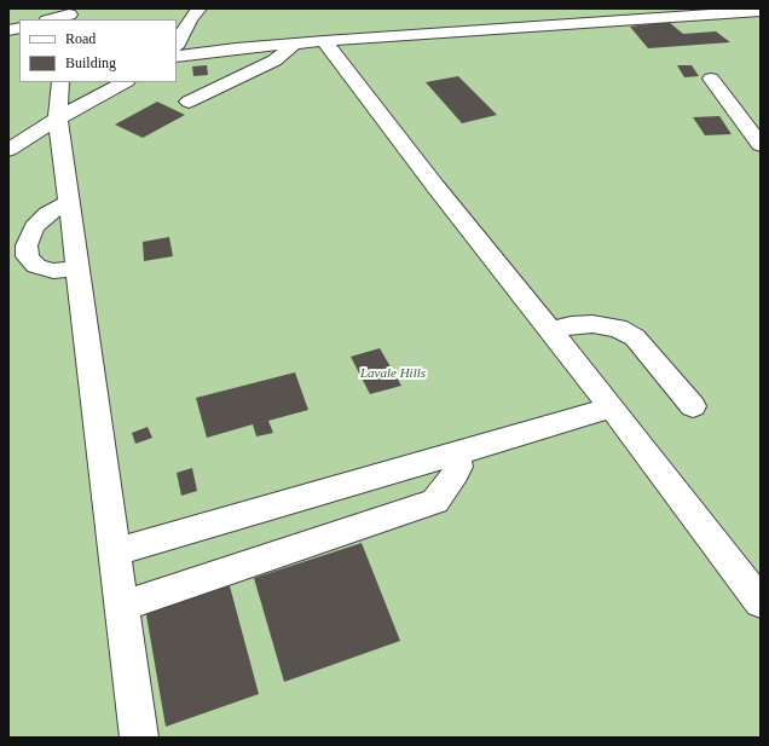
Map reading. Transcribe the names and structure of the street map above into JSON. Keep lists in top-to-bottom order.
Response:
{
  "parks": ["Lavale Hills"],
  "legend": ["Road", "Building"]
}
